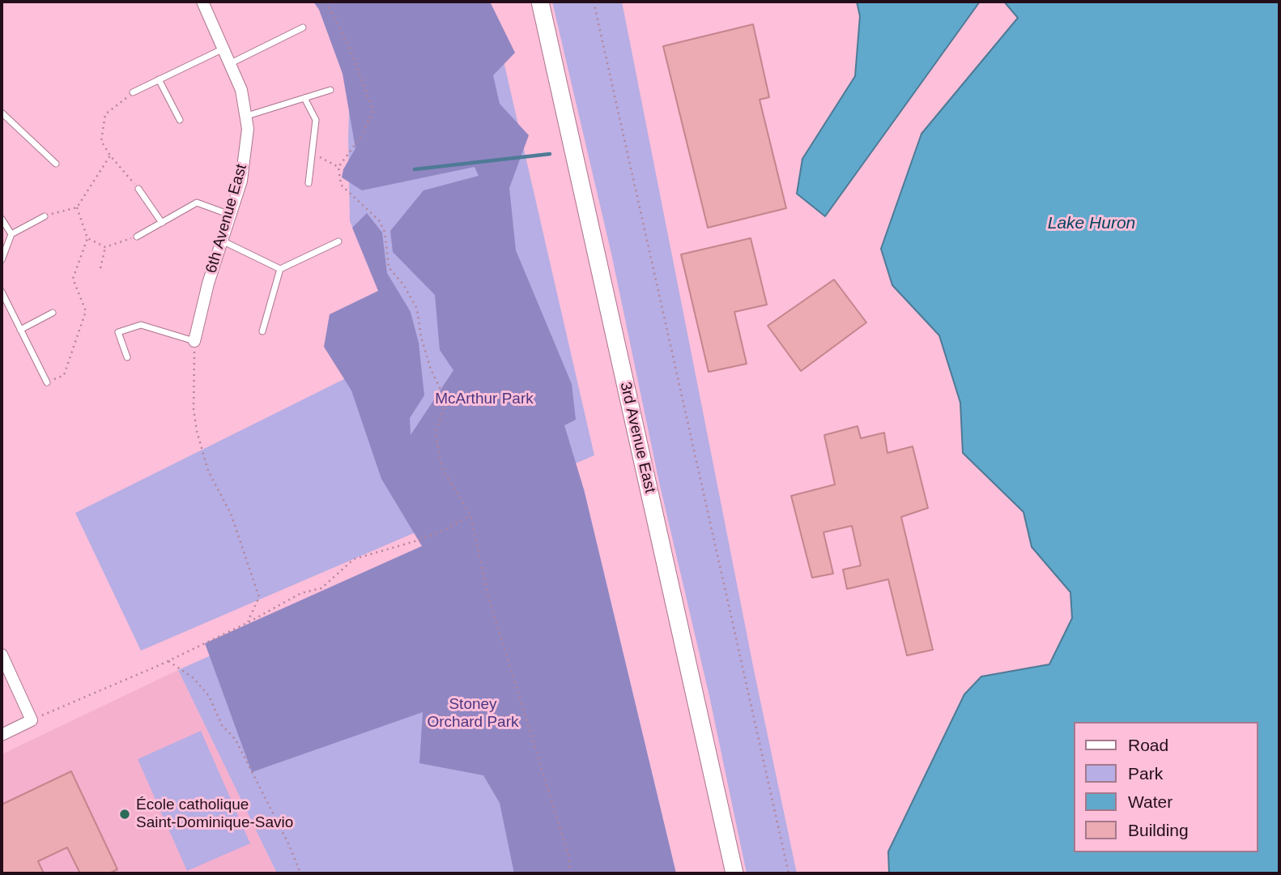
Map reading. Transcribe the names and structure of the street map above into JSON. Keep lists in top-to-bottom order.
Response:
{
  "streets": {
    "main road": ["3rd Avenue East"],
    "street": ["6th Avenue East"]
  },
  "water": ["Lake Huron"],
  "parks": ["McArthur Park", "Stoney Orchard Park"],
  "places": ["École catholique Saint-Dominique-Savio"],
  "legend": [
    "Road",
    "Park",
    "Water",
    "Building"
  ]
}
